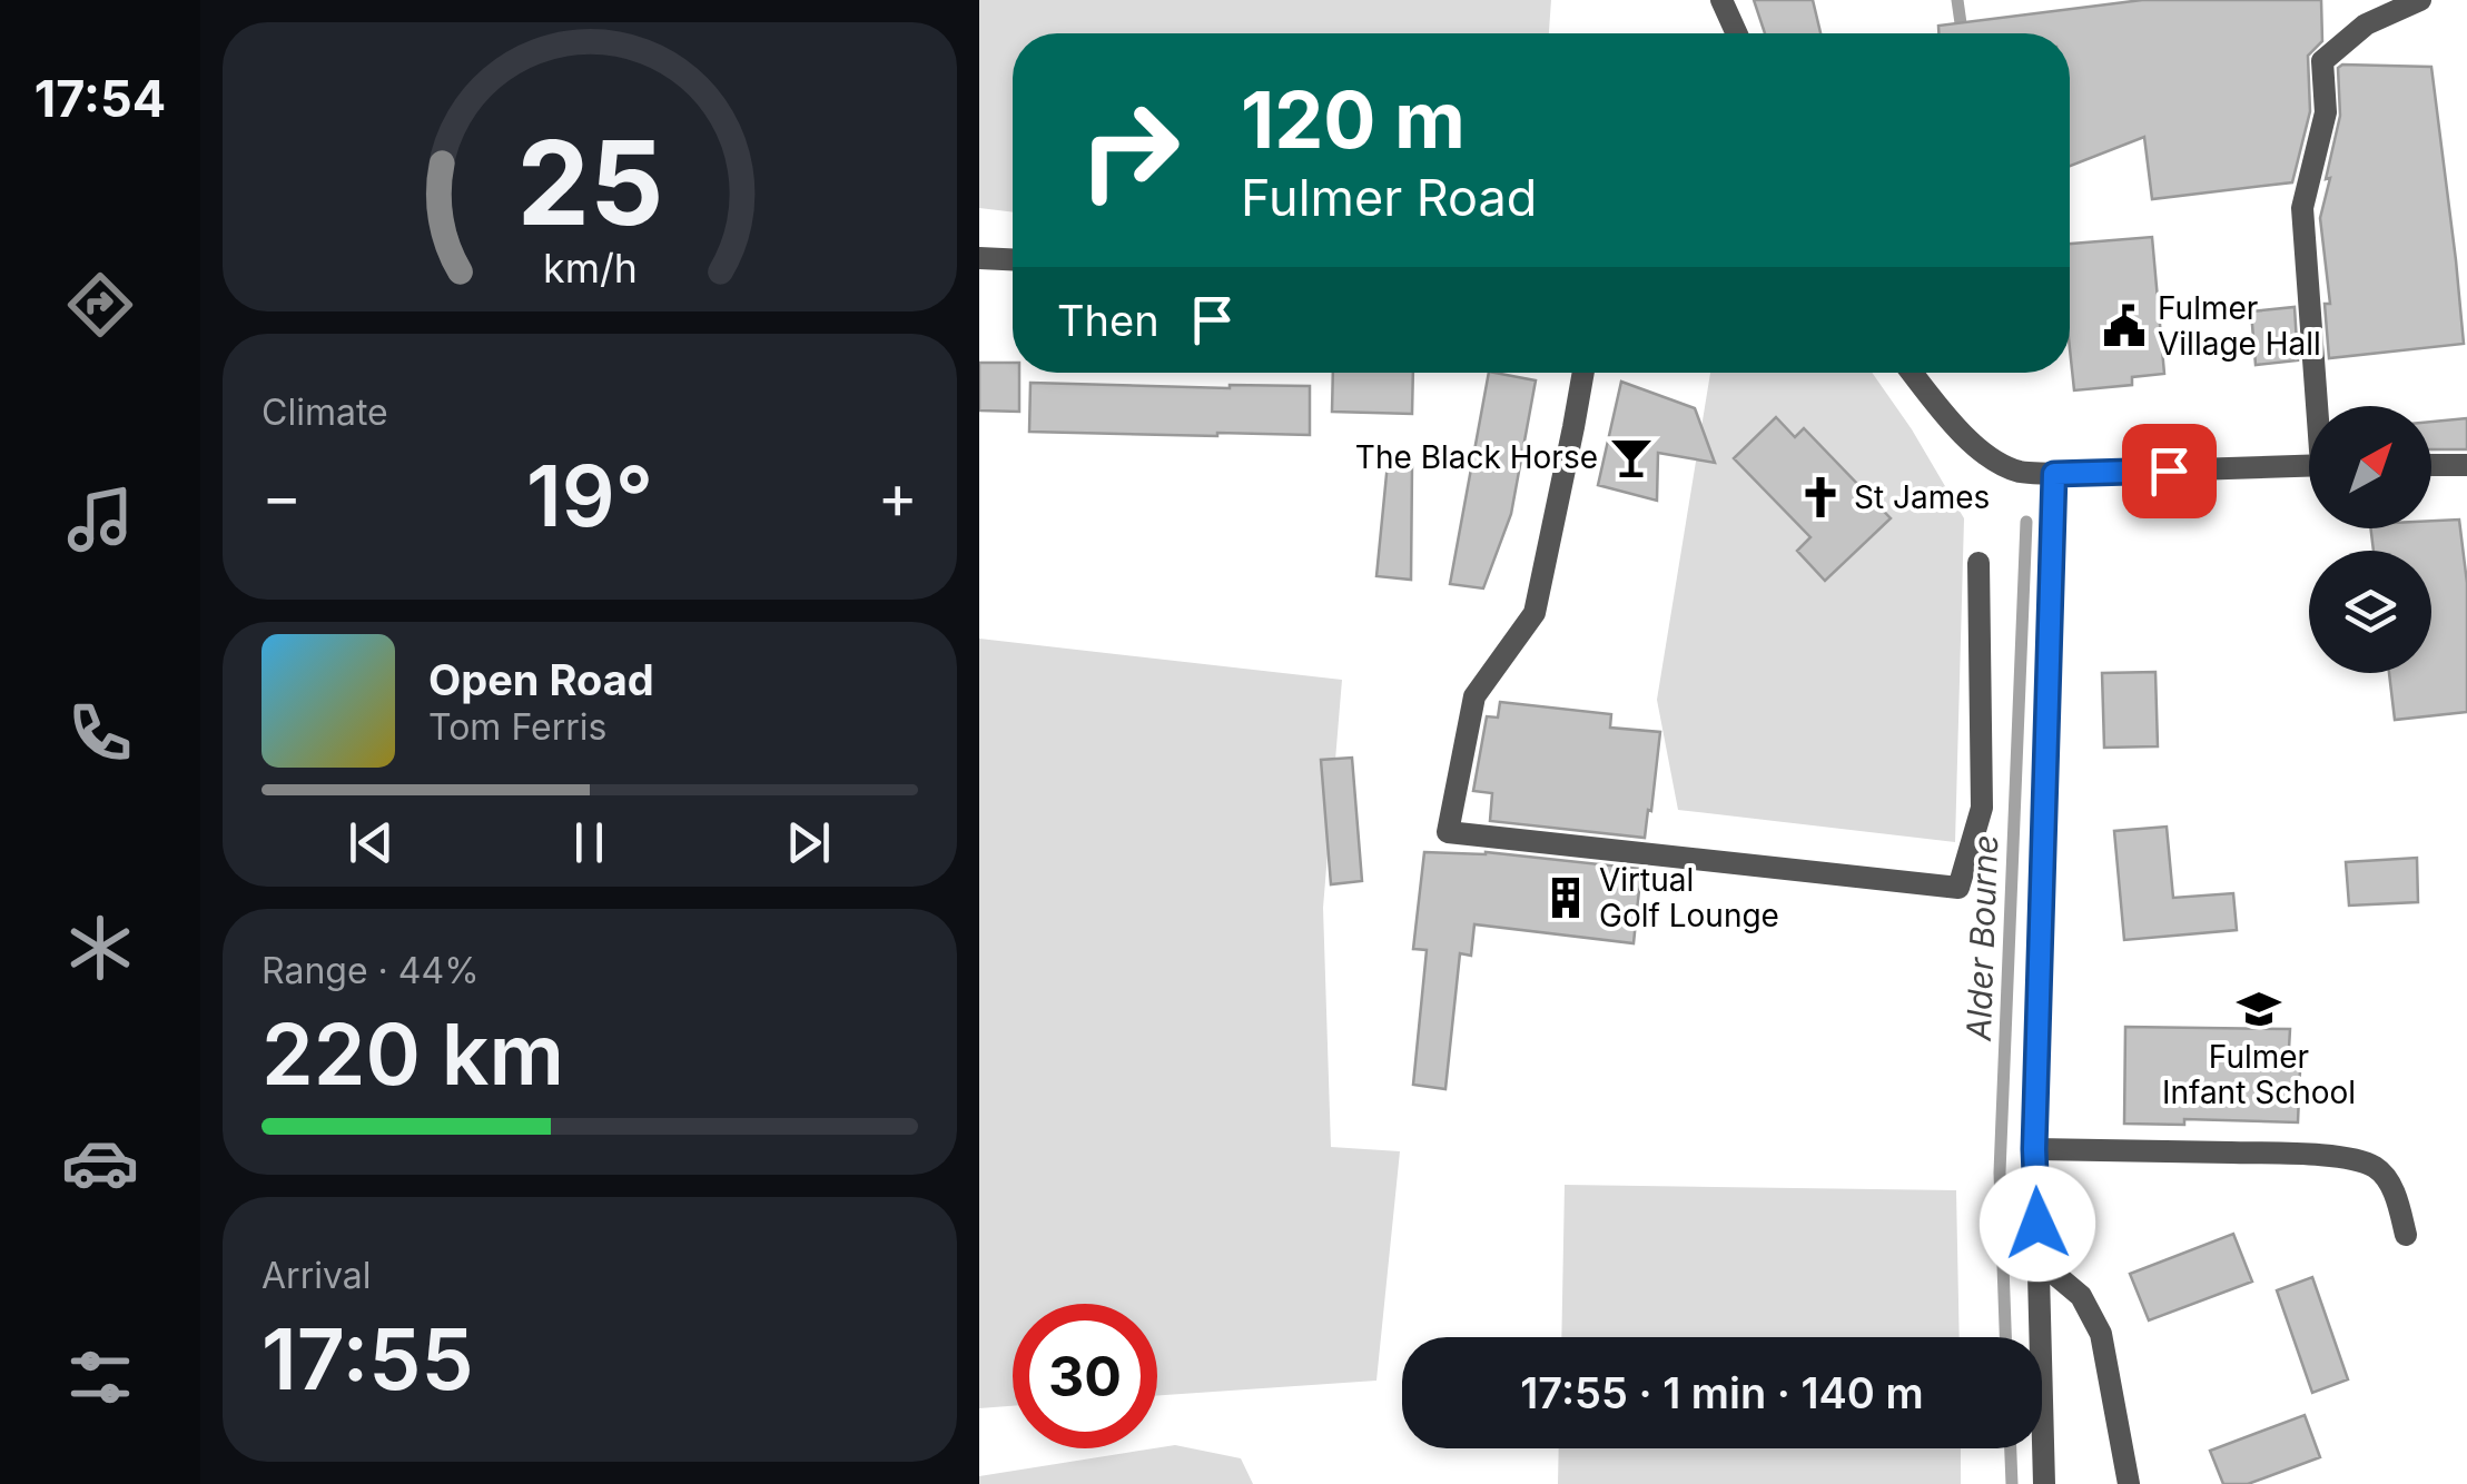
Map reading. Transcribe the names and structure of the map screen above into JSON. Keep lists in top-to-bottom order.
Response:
{
  "water": ["Alder Bourne"],
  "places": {
    "public building": ["Fulmer Village Hall"],
    "bar": ["The Black Horse"],
    "church": ["St James"],
    "building": ["Virtual Golf Lounge"],
    "school or university": ["Fulmer Infant School"]
  },
  "north": "top right",
  "page": {
    "tabs": "17:54",
    "turn": ["120 m", "Fulmer Road"],
    "then": "Then",
    "tile": [
      "Climate",
      ["Range · 44%", "220 km"],
      ["Arrival", "17:55"]
    ],
    "heat": ["−", "19°", "+"],
    "song": ["Open Road", "Tom Ferris"],
    "limit": "30",
    "trip": "17:55 · 1 min · 140 m",
    "gauge": ["25", "km/h"]
  }
}
